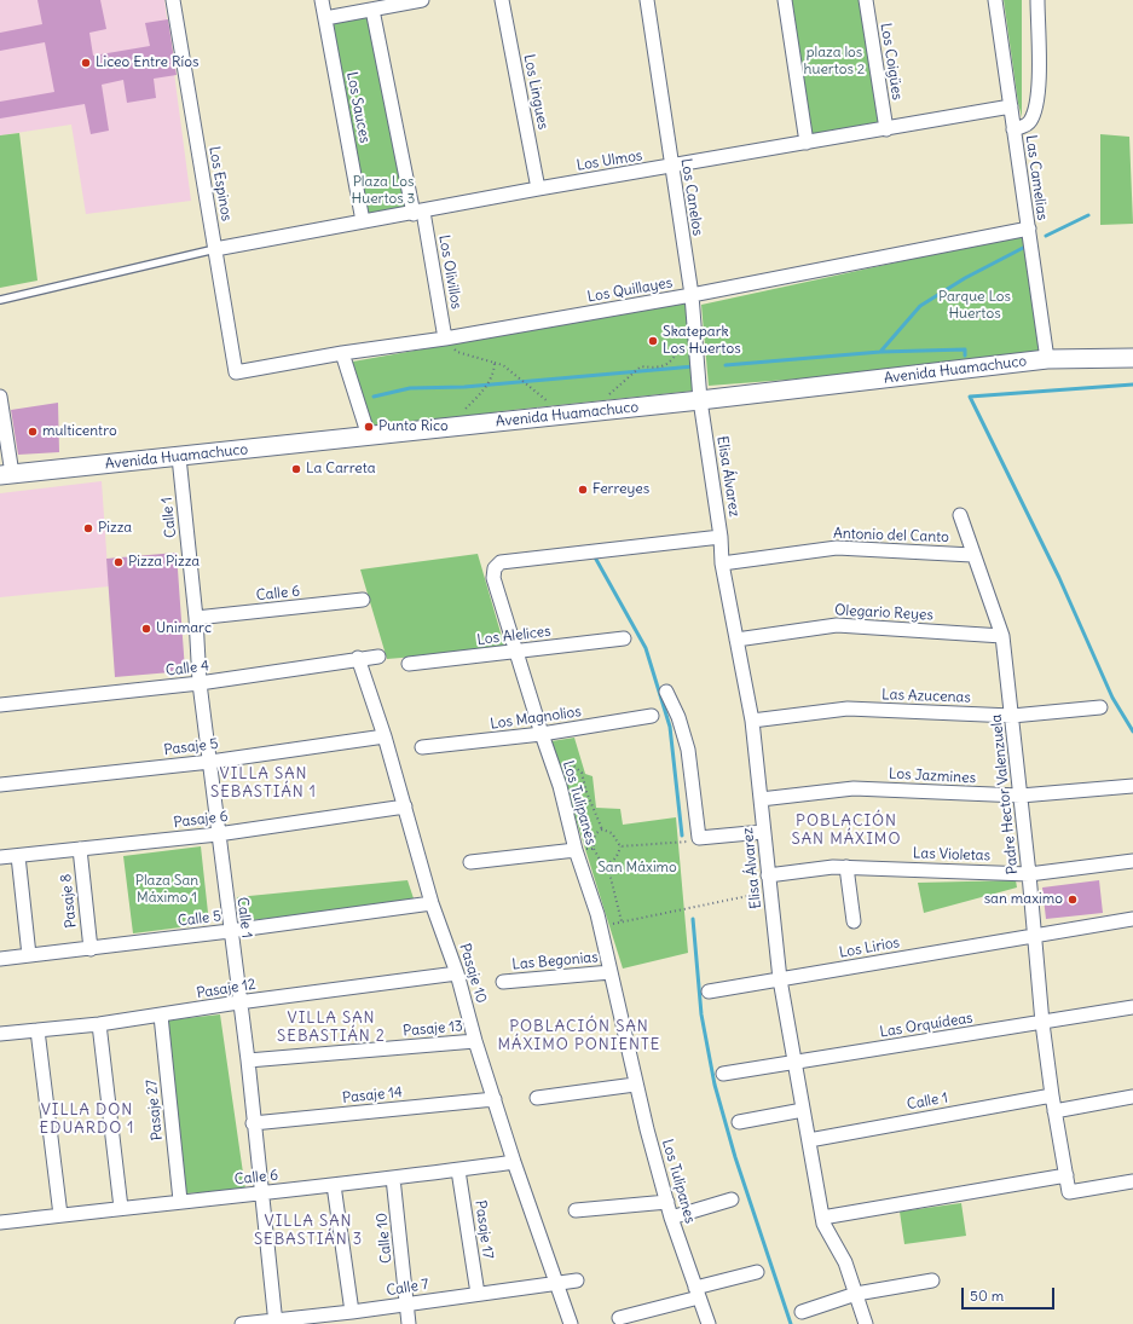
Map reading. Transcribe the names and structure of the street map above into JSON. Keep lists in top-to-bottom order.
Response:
{
  "streets": {
    "main road": ["Avenida Huamachuco"],
    "street": [
      "Los Coigües",
      "Los Lingues",
      "Los Sauces",
      "Los Ulmos",
      "Las Camelias",
      "Los Espinos",
      "Los Canelos",
      "Los Olivillos",
      "Los Quillayes",
      "Elisa Álvarez",
      "Calle 1",
      "Antonio del Canto",
      "Calle 6",
      "Olegario Reyes",
      "Los Alelices",
      "Calle 4",
      "Las Azucenas",
      "Los Magnolios",
      "Pasaje 5",
      "Los Jazmines",
      "Padre Hector Valenzuela",
      "Los Tulipanes",
      "Pasaje 6",
      "Las Violetas",
      "Pasaje 8",
      "Calle 5",
      "Los Lirios",
      "Las Begonias",
      "Pasaje 10",
      "Pasaje 12",
      "Las Orquídeas",
      "Pasaje 13",
      "Pasaje 14",
      "Pasaje 27",
      "Pasaje 17",
      "Calle 10",
      "Calle 7"
    ]
  },
  "crossings": [
    ["Los Coigües", "Los Ulmos"],
    ["Los Lingues", "Los Ulmos"],
    ["Los Sauces", "Los Ulmos"],
    ["Los Ulmos", "Las Camelias"],
    ["Los Ulmos", "Los Espinos"],
    ["Los Ulmos", "Los Canelos"],
    ["Los Ulmos", "Los Olivillos"],
    ["Las Camelias", "Los Quillayes"],
    ["Las Camelias", "Avenida Huamachuco"],
    ["Los Espinos", "Los Quillayes"],
    ["Los Canelos", "Los Quillayes"],
    ["Los Canelos", "Avenida Huamachuco"],
    ["Los Canelos", "Elisa Álvarez"],
    ["Los Olivillos", "Los Quillayes"],
    ["Avenida Huamachuco", "Elisa Álvarez"],
    ["Avenida Huamachuco", "Calle 1"],
    ["Elisa Álvarez", "Calle 1"],
    ["Elisa Álvarez", "Antonio del Canto"],
    ["Elisa Álvarez", "Olegario Reyes"],
    ["Elisa Álvarez", "Las Azucenas"],
    ["Elisa Álvarez", "Los Jazmines"],
    ["Elisa Álvarez", "Los Tulipanes"],
    ["Elisa Álvarez", "Las Violetas"],
    ["Elisa Álvarez", "Los Lirios"],
    ["Elisa Álvarez", "Las Orquídeas"],
    ["Calle 1", "Calle 6"],
    ["Calle 1", "Calle 4"],
    ["Calle 1", "Pasaje 5"],
    ["Calle 1", "Padre Hector Valenzuela"],
    ["Calle 1", "Pasaje 6"],
    ["Calle 1", "Calle 5"],
    ["Calle 1", "Pasaje 12"],
    ["Calle 1", "Pasaje 13"],
    ["Calle 1", "Pasaje 14"],
    ["Calle 1", "Calle 7"],
    ["Antonio del Canto", "Padre Hector Valenzuela"],
    ["Calle 6", "Pasaje 10"],
    ["Calle 6", "Pasaje 27"],
    ["Calle 6", "Pasaje 17"],
    ["Calle 6", "Calle 10"],
    ["Olegario Reyes", "Padre Hector Valenzuela"],
    ["Los Alelices", "Los Tulipanes"],
    ["Calle 4", "Pasaje 10"],
    ["Las Azucenas", "Padre Hector Valenzuela"],
    ["Los Magnolios", "Los Tulipanes"],
    ["Pasaje 5", "Pasaje 10"],
    ["Los Jazmines", "Padre Hector Valenzuela"],
    ["Padre Hector Valenzuela", "Las Violetas"],
    ["Padre Hector Valenzuela", "Los Lirios"],
    ["Padre Hector Valenzuela", "Las Orquídeas"],
    ["Los Tulipanes", "Las Begonias"],
    ["Pasaje 6", "Pasaje 8"],
    ["Pasaje 6", "Pasaje 10"],
    ["Pasaje 8", "Calle 5"],
    ["Calle 5", "Pasaje 10"],
    ["Pasaje 10", "Pasaje 12"],
    ["Pasaje 10", "Pasaje 13"],
    ["Pasaje 10", "Pasaje 14"],
    ["Pasaje 10", "Calle 7"],
    ["Pasaje 12", "Pasaje 27"],
    ["Pasaje 17", "Calle 7"],
    ["Calle 10", "Calle 7"]
  ],
  "districts": [
    "VILLA SAN SEBASTIÁN 1",
    "POBLACIÓN SAN MÁXIMO",
    "VILLA SAN SEBASTIÁN 2",
    "POBLACIÓN SAN MÁXIMO PONIENTE",
    "VILLA DON EDUARDO 1",
    "VILLA SAN SEBASTIÁN 3"
  ],
  "parks": [
    "plaza los huertos 2",
    "Plaza Los Huertos 3",
    "Parque Los Huertos",
    "San Máximo",
    "Plaza San Máximo 1"
  ],
  "places": [
    "Liceo Entre Ríos",
    "Skatepark Los Huertos",
    "Punto Rico",
    "multicentro",
    "La Carreta",
    "Ferreyes",
    "Pizza",
    "Pizza Pizza",
    "Unimarc",
    "san maximo"
  ],
  "scale_bar": "50 m"
}
